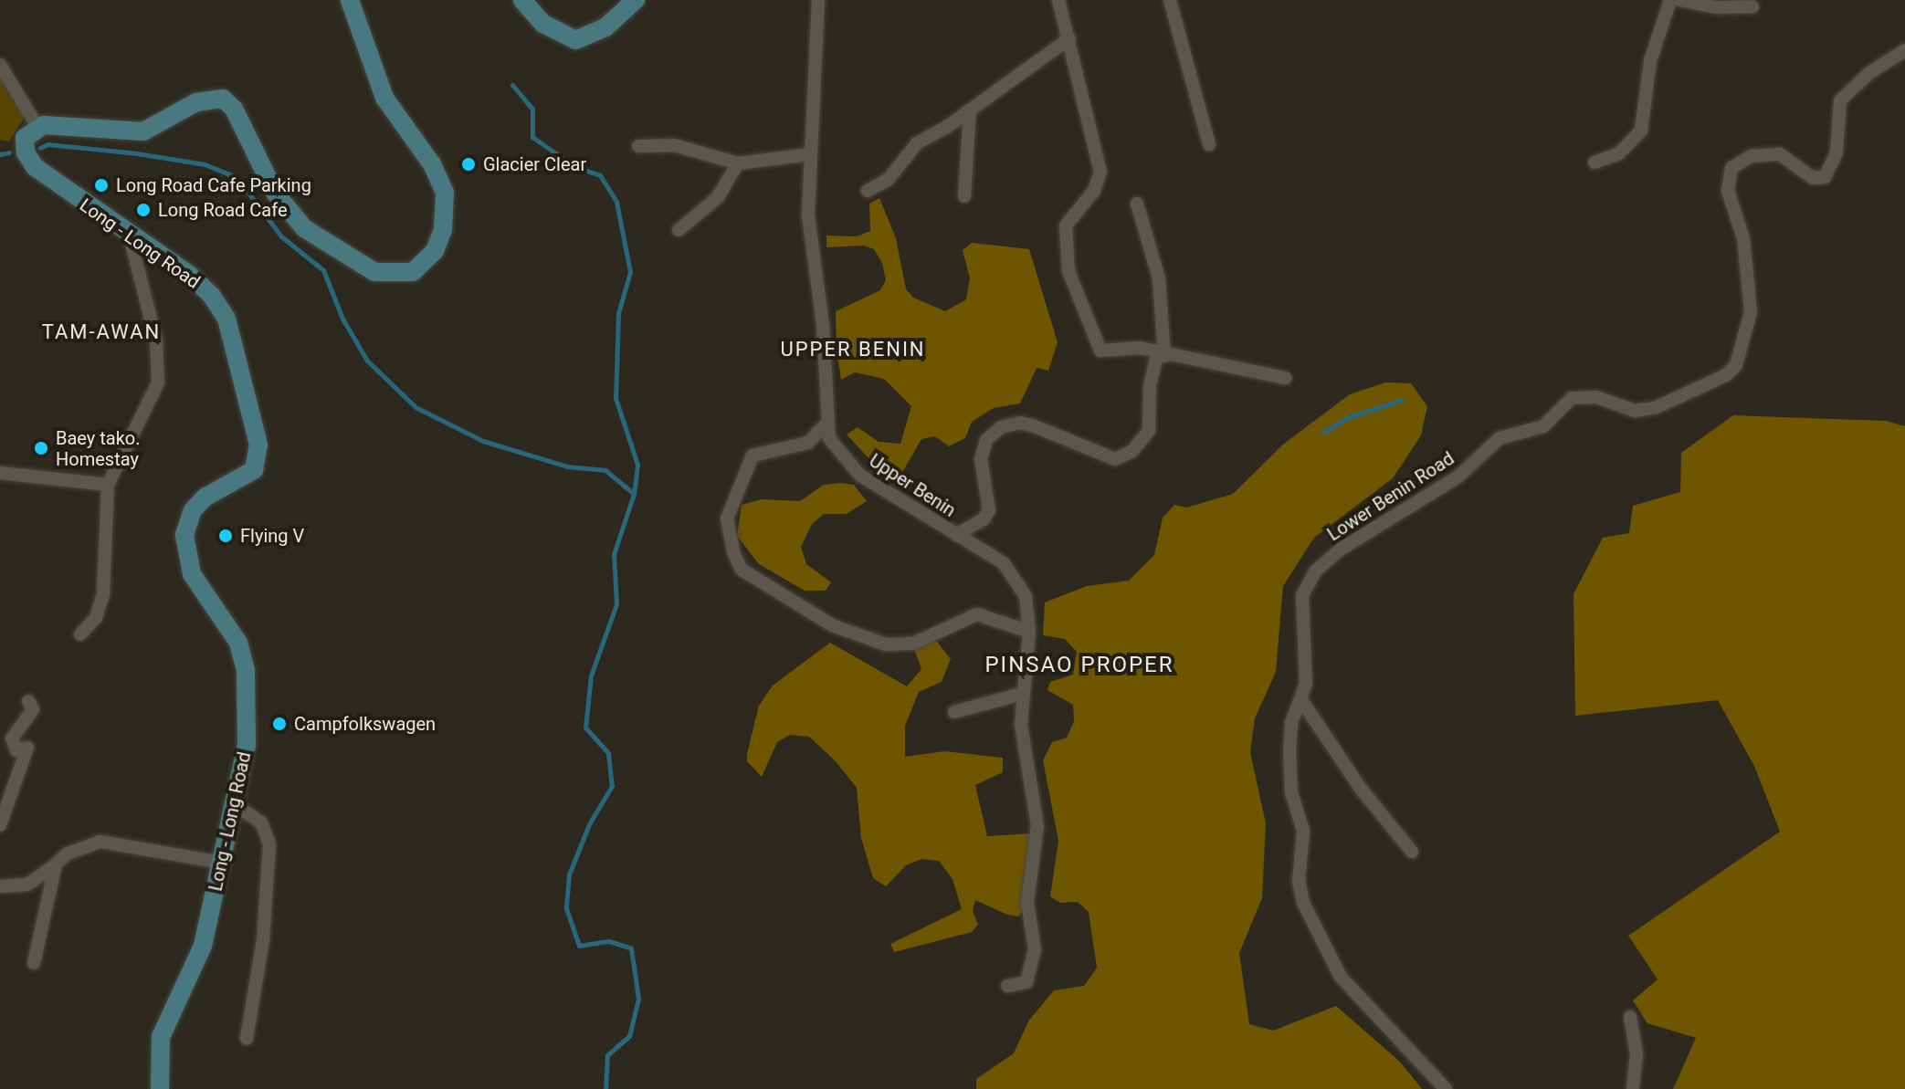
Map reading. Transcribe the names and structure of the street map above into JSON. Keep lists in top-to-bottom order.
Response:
{
  "streets": {
    "main road": ["Long - Long Road"],
    "street": ["Upper Benin", "Lower Benin Road"]
  },
  "districts": ["TAM-AWAN", "UPPER BENIN", "PINSAO PROPER"],
  "places": [
    "Glacier Clear",
    "Long Road Cafe Parking",
    "Long Road Cafe",
    "Baey tako. Homestay",
    "Flying V",
    "Campfolkswagen"
  ]
}
